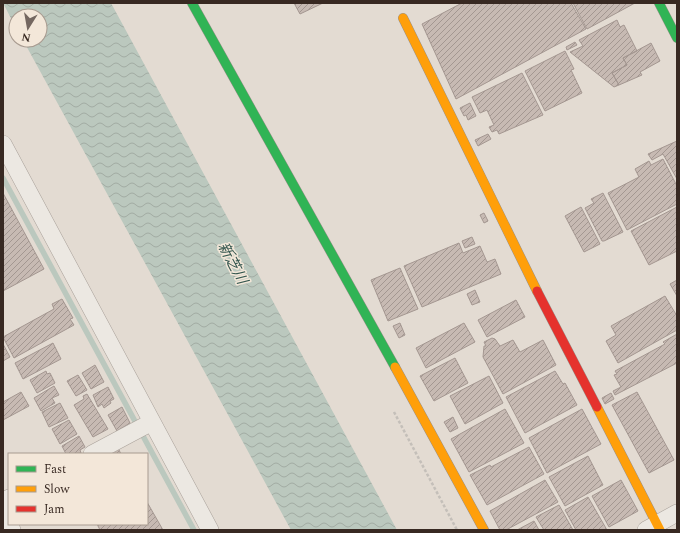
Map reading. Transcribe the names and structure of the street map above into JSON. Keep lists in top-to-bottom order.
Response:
{
  "water": ["新芝川"],
  "legend": ["Fast", "Slow", "Jam"],
  "north": "bottom"
}
